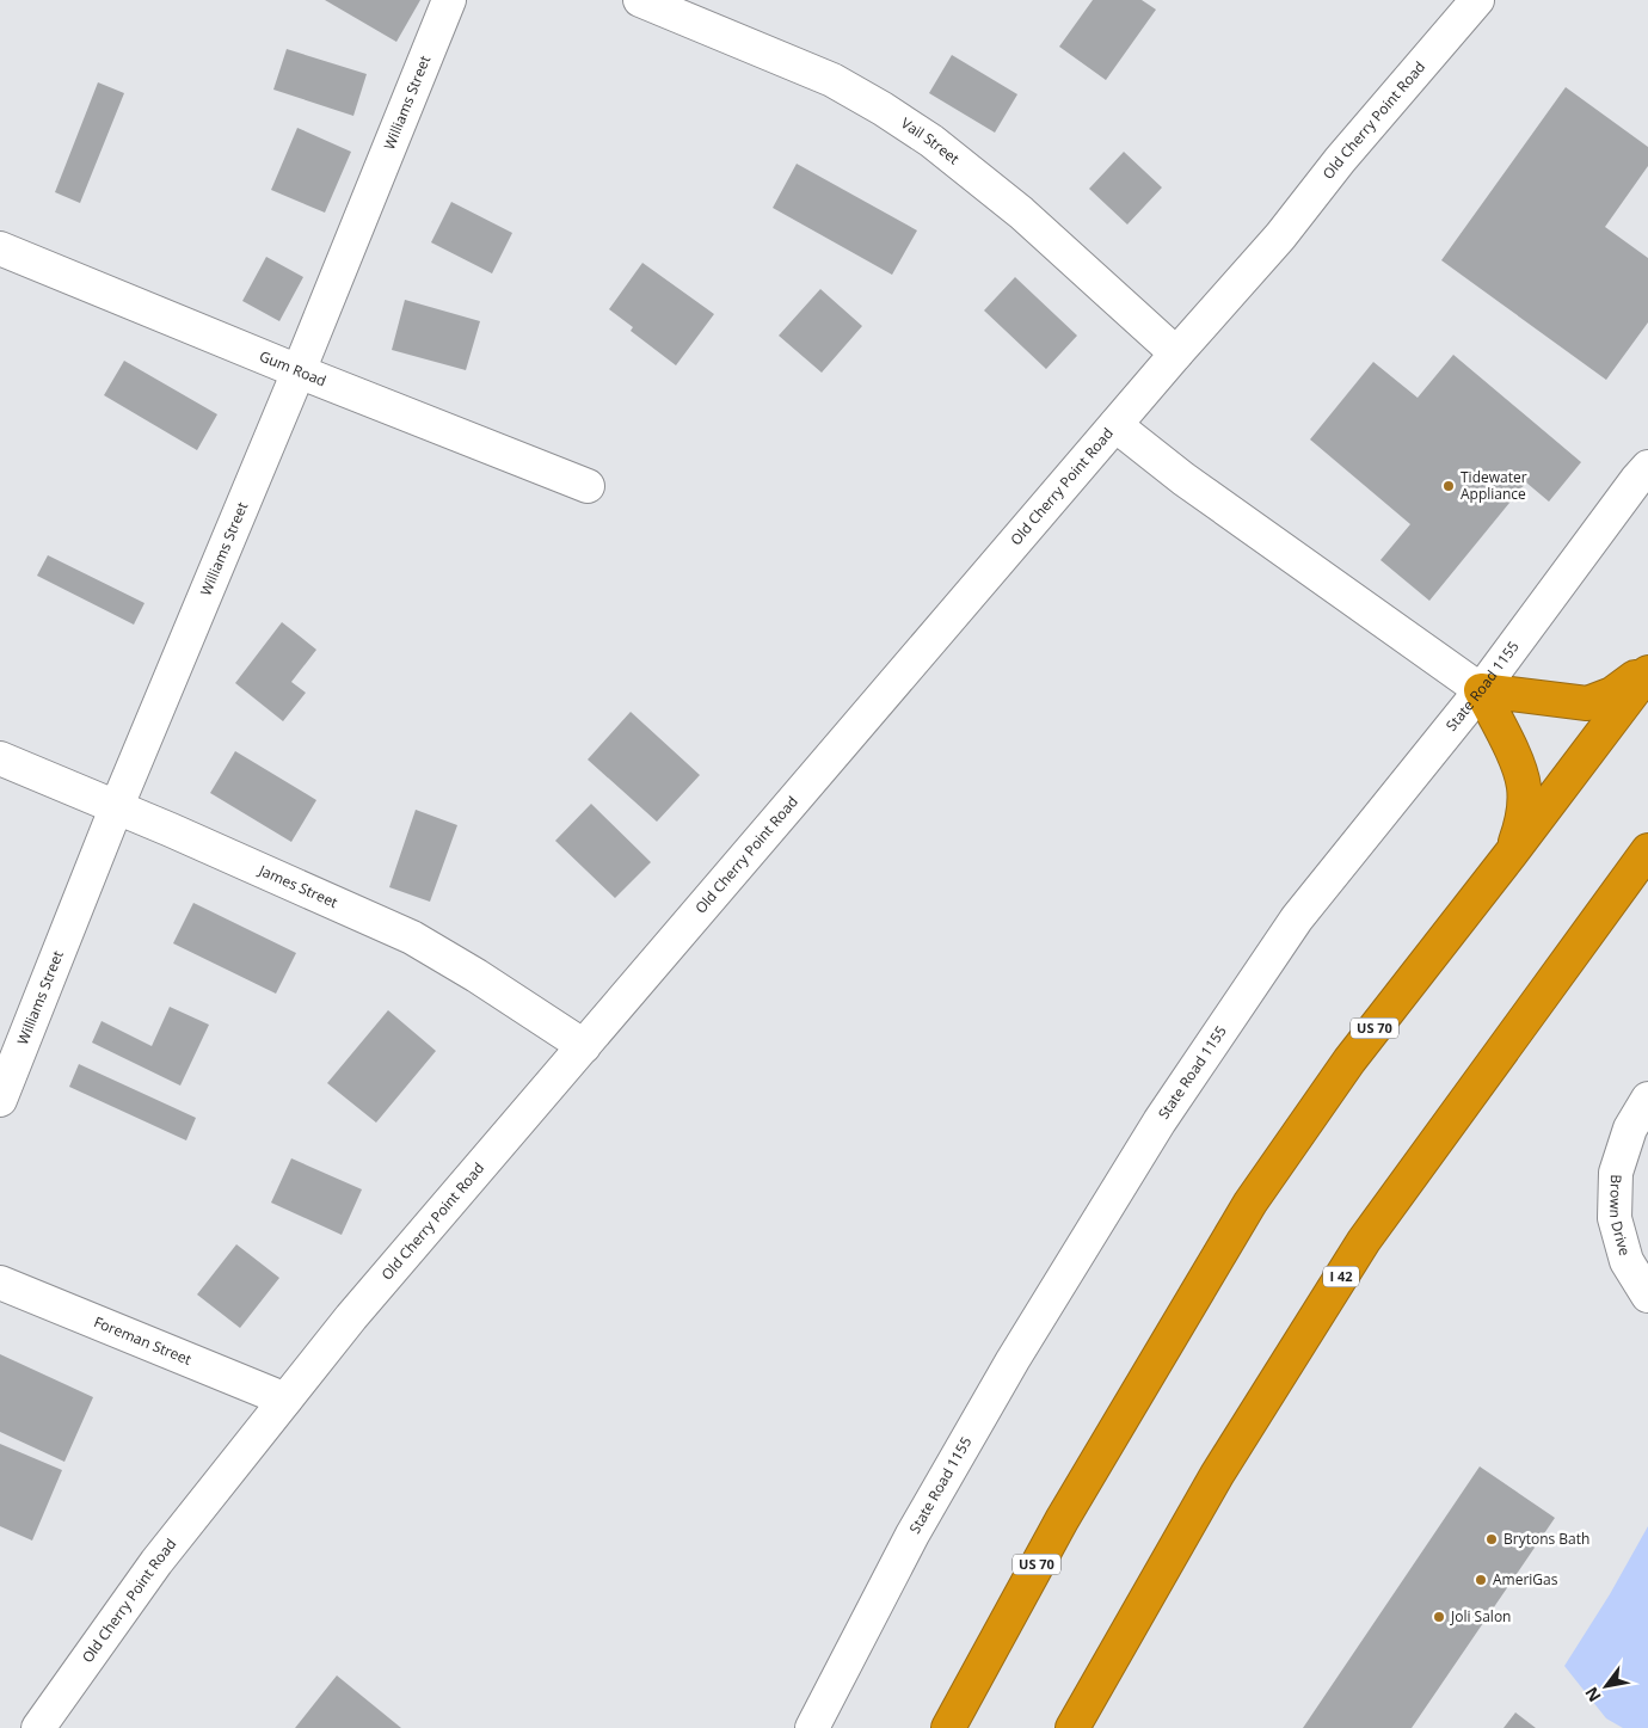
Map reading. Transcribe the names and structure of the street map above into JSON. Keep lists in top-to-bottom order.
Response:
{
  "streets": {
    "highway": ["US 70", "I 42"],
    "street": [
      "Williams Street",
      "Old Cherry Point Road",
      "Vail Street",
      "Gum Road",
      "State Road 1155",
      "James Street",
      "Brown Drive",
      "Foreman Street"
    ]
  },
  "crossings": [
    ["Williams Street", "Gum Road"],
    ["Williams Street", "James Street"],
    ["Old Cherry Point Road", "Vail Street"],
    ["Old Cherry Point Road", "James Street"],
    ["Old Cherry Point Road", "Foreman Street"]
  ],
  "places": [
    "Tidewater Appliance",
    "Brytons Bath",
    "AmeriGas",
    "Joli Salon"
  ],
  "north": "bottom left"
}
